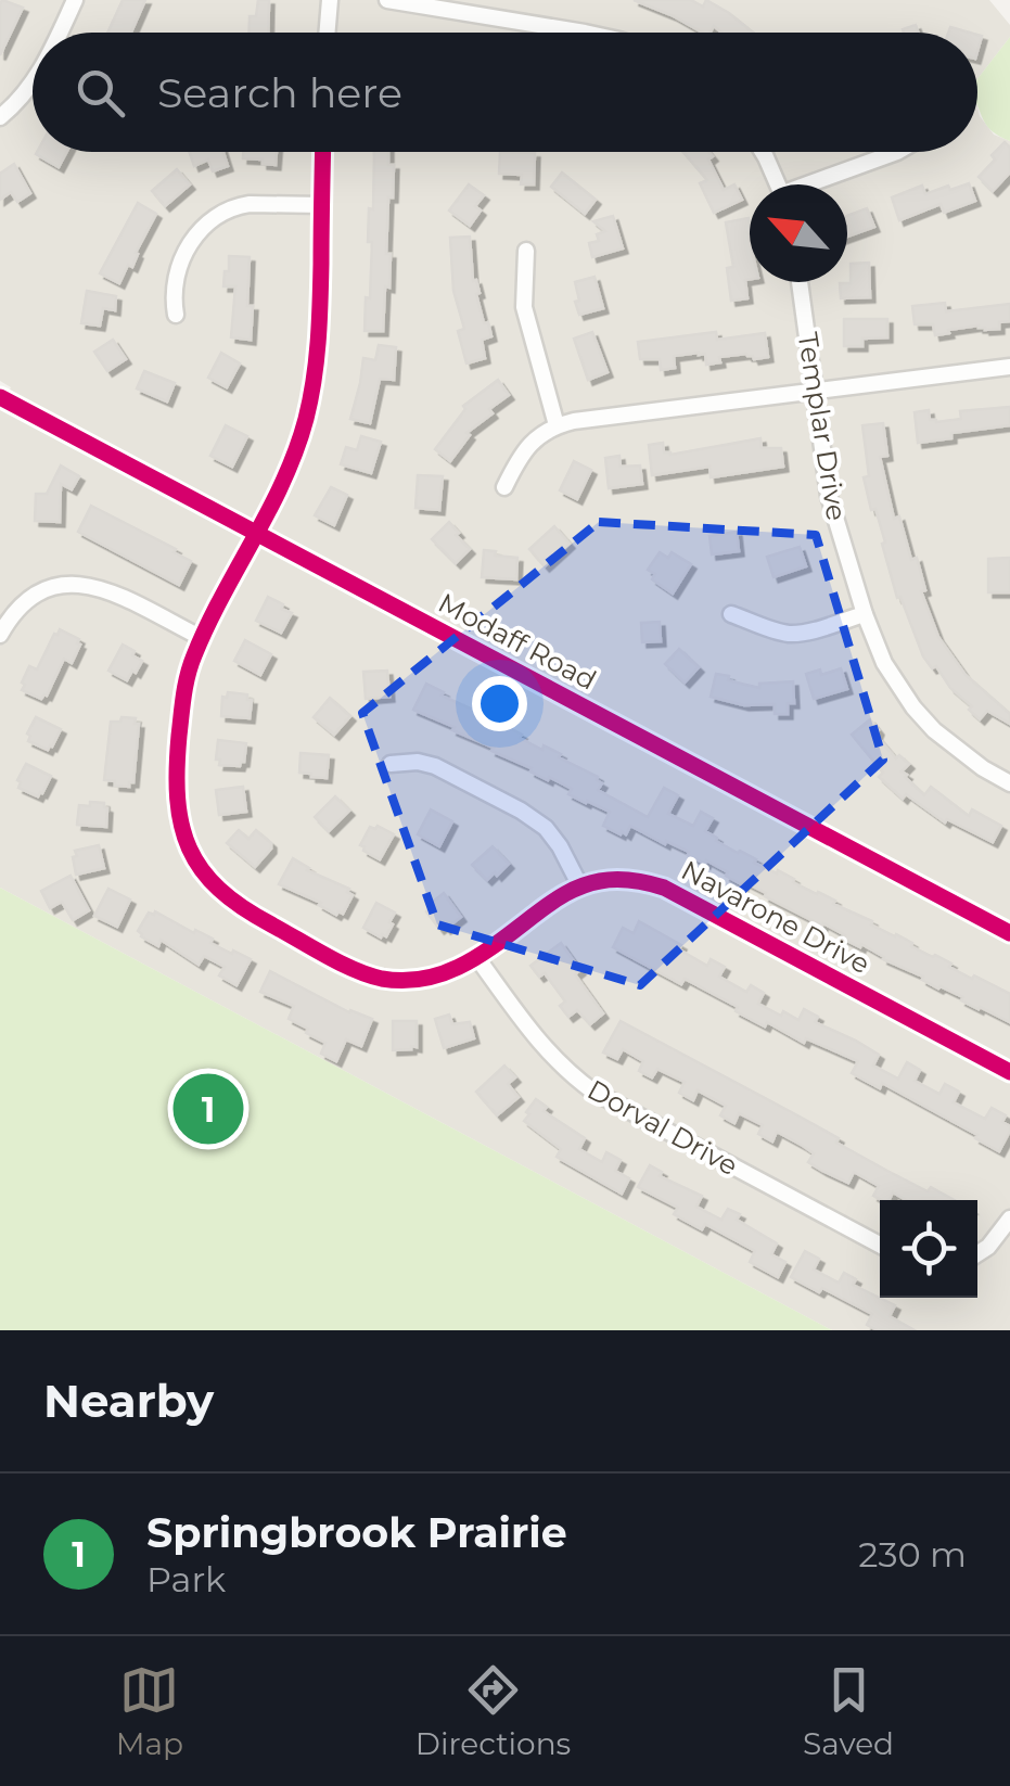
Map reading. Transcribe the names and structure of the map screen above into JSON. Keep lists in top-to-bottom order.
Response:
{
  "streets": {
    "street": [
      "Templar Drive",
      "Modaff Road",
      "Navarone Drive",
      "Dorval Drive"
    ]
  },
  "crossings": [
    ["Modaff Road", "Navarone Drive"],
    ["Navarone Drive", "Dorval Drive"]
  ],
  "north": "top left",
  "page": {
    "search": "Search here",
    "pins": "1",
    "heading": "Nearby",
    "list": [
      {
        "mark": "1",
        "name": "Springbrook Prairie",
        "note": "Park",
        "value": "230 m"
      }
    ],
    "nav": ["Map", "Directions", "Saved"]
  }
}
